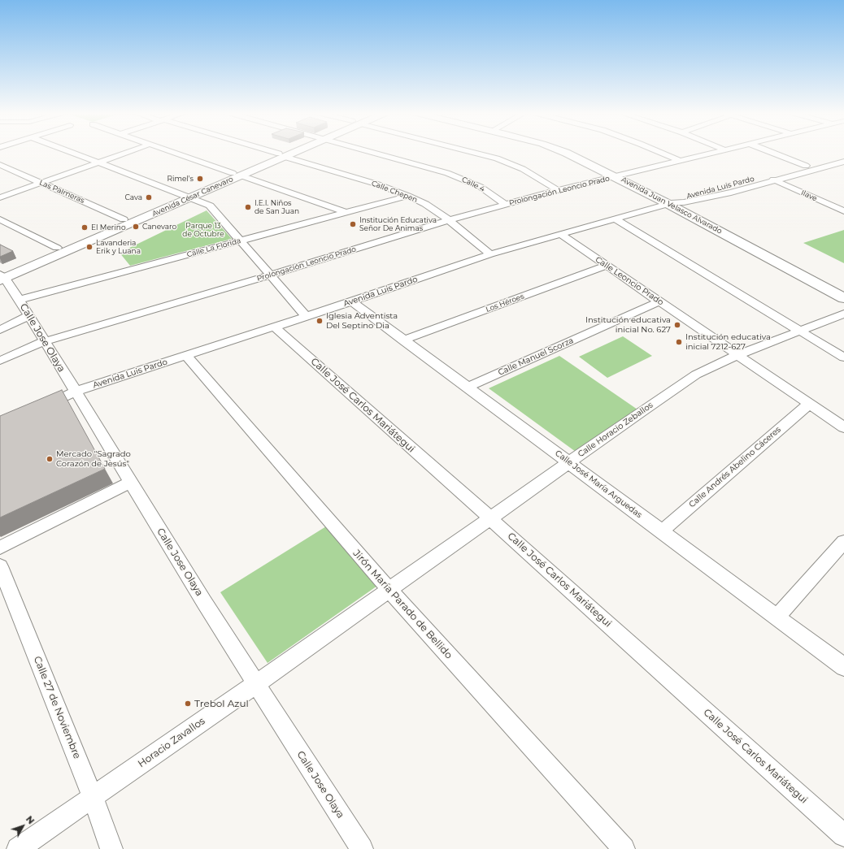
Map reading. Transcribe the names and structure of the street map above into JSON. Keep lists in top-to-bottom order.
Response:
{
  "streets": {
    "street": [
      "Calle 4",
      "Avenida Luis Pardo",
      "Prolongación Leoncio Prado",
      "Las Palmeras",
      "Calle Chepen",
      "Ilave",
      "Avenida César Canevaro",
      "Avenida Juan Velasco Alvarado",
      "Calle La Florida",
      "Calle Leoncio Prado",
      "Los Héroes",
      "Calle Jose Olaya",
      "Calle Manuel Scorza",
      "Calle José Carlos Mariátegui",
      "Calle Horacio Zeballos",
      "Calle Andrés Abelino Cáceres",
      "Calle José María Arguedas",
      "Jirón María Parado de Bellido",
      "Calle 27 de Noviembre",
      "Horacio Zavallos"
    ]
  },
  "crossings": [
    ["Calle 4", "Prolongación Leoncio Prado"],
    ["Avenida Luis Pardo", "Calle Chepen"],
    ["Avenida Luis Pardo", "Ilave"],
    ["Avenida Luis Pardo", "Avenida Juan Velasco Alvarado"],
    ["Avenida Luis Pardo", "Calle Leoncio Prado"],
    ["Avenida Luis Pardo", "Calle Jose Olaya"],
    ["Avenida Luis Pardo", "Calle José Carlos Mariátegui"],
    ["Avenida Luis Pardo", "Calle José María Arguedas"],
    ["Avenida Luis Pardo", "Jirón María Parado de Bellido"],
    ["Prolongación Leoncio Prado", "Calle Chepen"],
    ["Prolongación Leoncio Prado", "Avenida Juan Velasco Alvarado"],
    ["Prolongación Leoncio Prado", "Calle Jose Olaya"],
    ["Las Palmeras", "Avenida César Canevaro"],
    ["Calle Chepen", "Avenida César Canevaro"],
    ["Calle Chepen", "Calle La Florida"],
    ["Avenida César Canevaro", "Calle Jose Olaya"],
    ["Calle La Florida", "Calle Jose Olaya"],
    ["Calle Leoncio Prado", "Los Héroes"],
    ["Calle Leoncio Prado", "Calle Manuel Scorza"],
    ["Calle Leoncio Prado", "Calle Horacio Zeballos"],
    ["Calle Leoncio Prado", "Calle Andrés Abelino Cáceres"],
    ["Los Héroes", "Calle José María Arguedas"],
    ["Calle Jose Olaya", "Horacio Zavallos"],
    ["Calle Manuel Scorza", "Calle José María Arguedas"],
    ["Calle José Carlos Mariátegui", "Calle Horacio Zeballos"],
    ["Calle Horacio Zeballos", "Calle José María Arguedas"],
    ["Calle Horacio Zeballos", "Jirón María Parado de Bellido"],
    ["Calle Horacio Zeballos", "Horacio Zavallos"],
    ["Calle Andrés Abelino Cáceres", "Calle José María Arguedas"],
    ["Jirón María Parado de Bellido", "Horacio Zavallos"],
    ["Calle 27 de Noviembre", "Horacio Zavallos"]
  ],
  "parks": ["Parque 13 de Octubre"],
  "places": [
    "Rimel's",
    "Cava",
    "I.E.I. Niños de San Juan",
    "Institución Educativa Señor De Animas",
    "Canevaro",
    "El Merino",
    "Lavanderia Erik y Luana",
    "Iglesia Adventista Del Septino Dia",
    "Institución educativa inicial No. 627",
    "Institución educativa inicial 7212-627",
    "Mercado \"Sagrado Corazón de Jesús\"",
    "Trebol Azul"
  ],
  "north": "top right"
}
